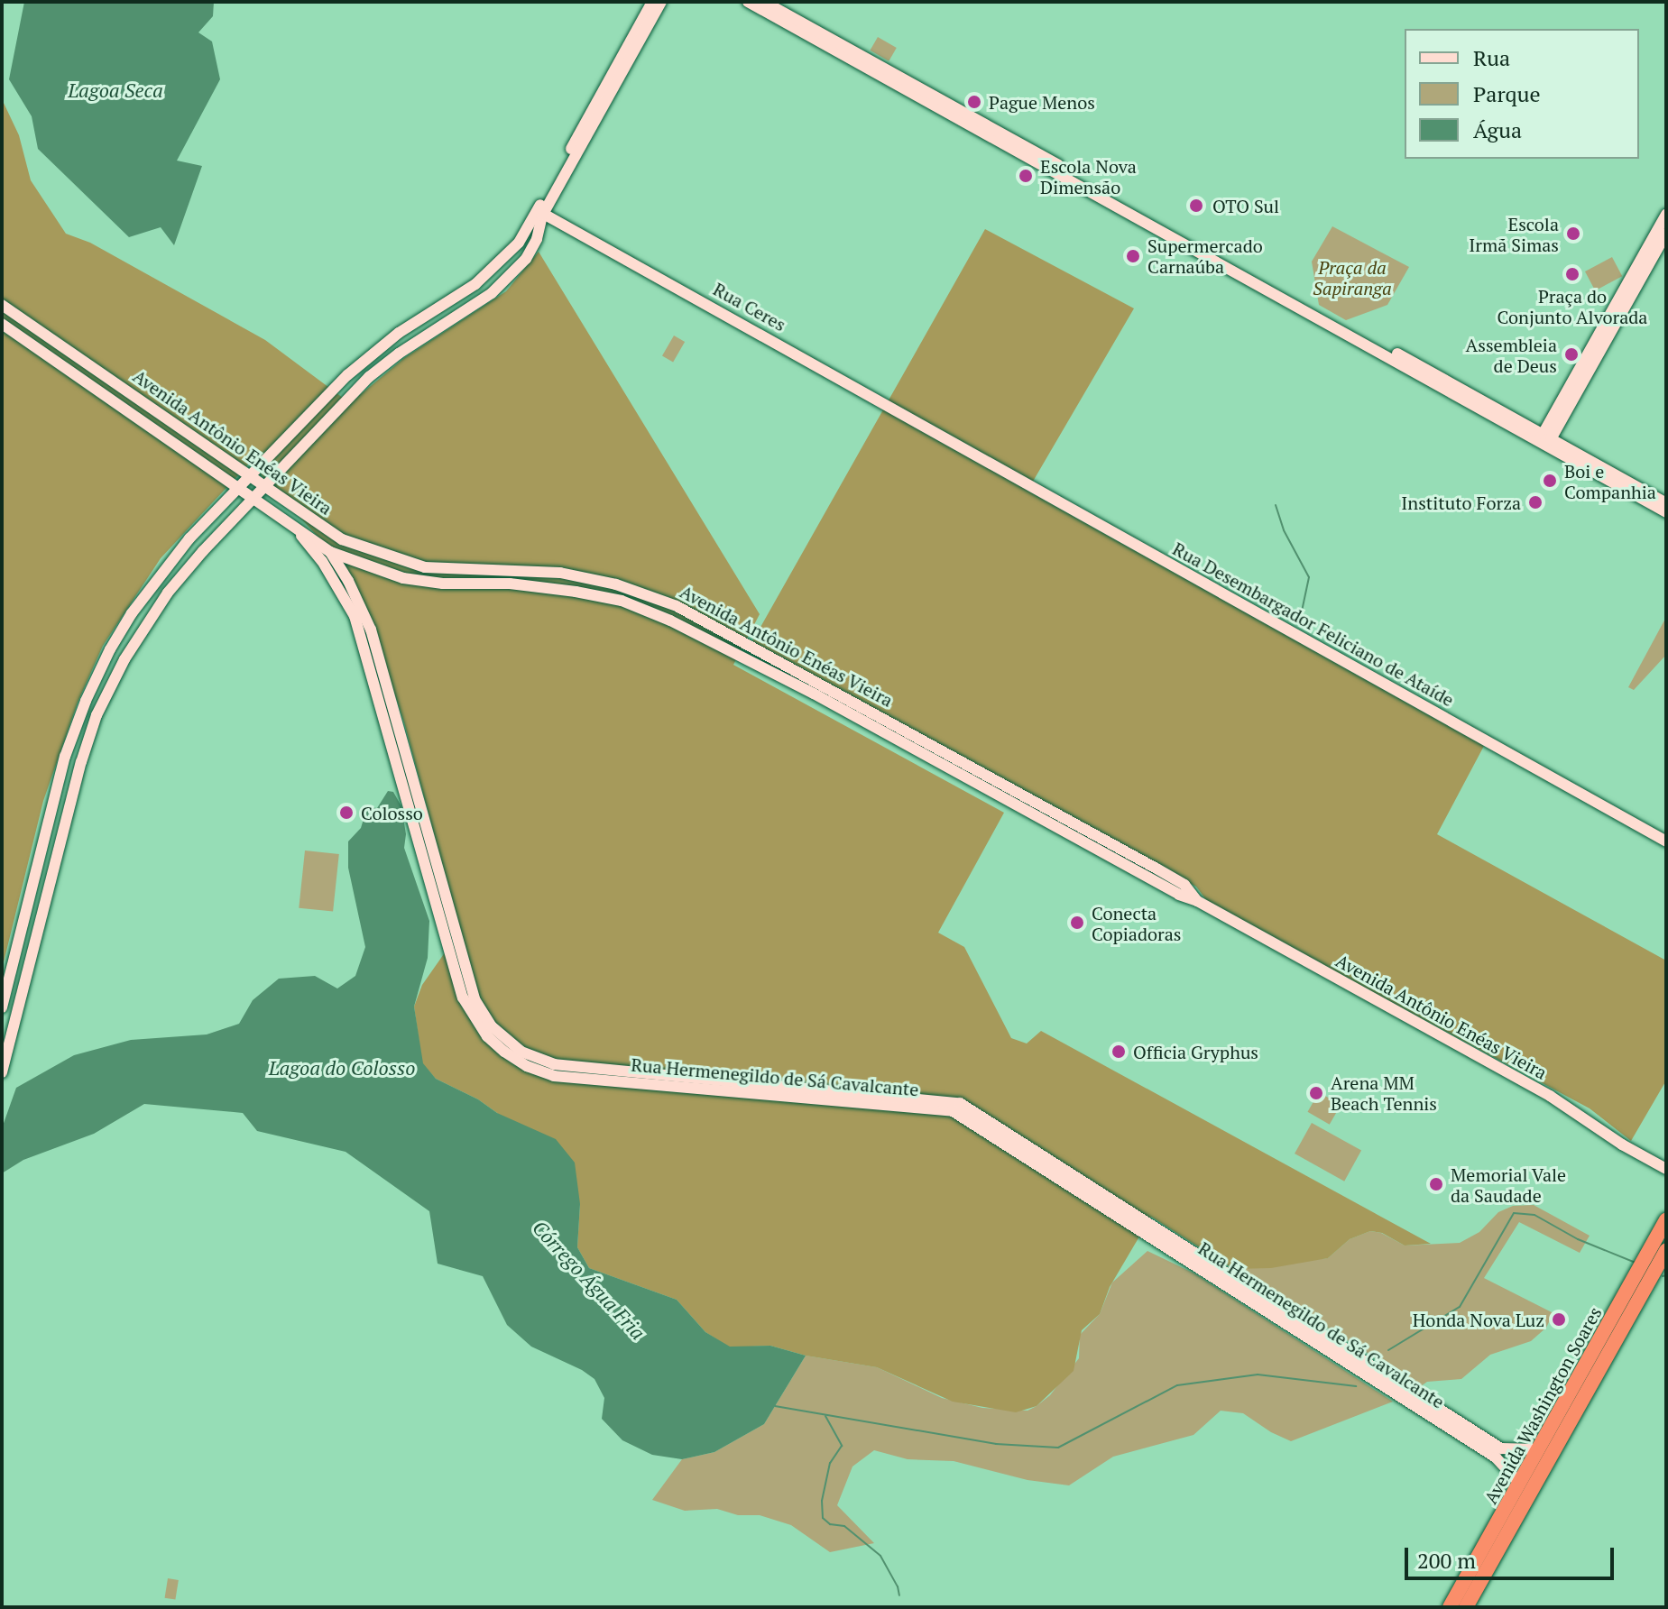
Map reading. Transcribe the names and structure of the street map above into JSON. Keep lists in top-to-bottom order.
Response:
{
  "streets": {
    "highway": ["Avenida Washington Soares"],
    "street": [
      "Rua Ceres",
      "Avenida Antônio Enéas Vieira",
      "Rua Desembargador Feliciano de Ataíde",
      "Rua Hermenegildo de Sá Cavalcante"
    ]
  },
  "crossings": [
    ["Rua Ceres", "Rua Desembargador Feliciano de Ataíde"],
    ["Avenida Antônio Enéas Vieira", "Rua Hermenegildo de Sá Cavalcante"],
    ["Rua Hermenegildo de Sá Cavalcante", "Avenida Washington Soares"]
  ],
  "water": ["Lagoa Seca", "Lagoa do Colosso", "Córrego Água Fria"],
  "parks": ["Praça da Sapiranga"],
  "places": [
    "Pague Menos",
    "Escola Nova Dimensão",
    "OTO Sul",
    "Escola Irmã Simas",
    "Supermercado Carnaúba",
    "Praça do Conjunto Alvorada",
    "Assembleia de Deus",
    "Boi e Companhia",
    "Instituto Forza",
    "Colosso",
    "Conecta Copiadoras",
    "Officia Gryphus",
    "Arena MM Beach Tennis",
    "Memorial Vale da Saudade",
    "Honda Nova Luz"
  ],
  "legend": ["Rua", "Parque", "Água"],
  "scale_bar": "200 m"
}
